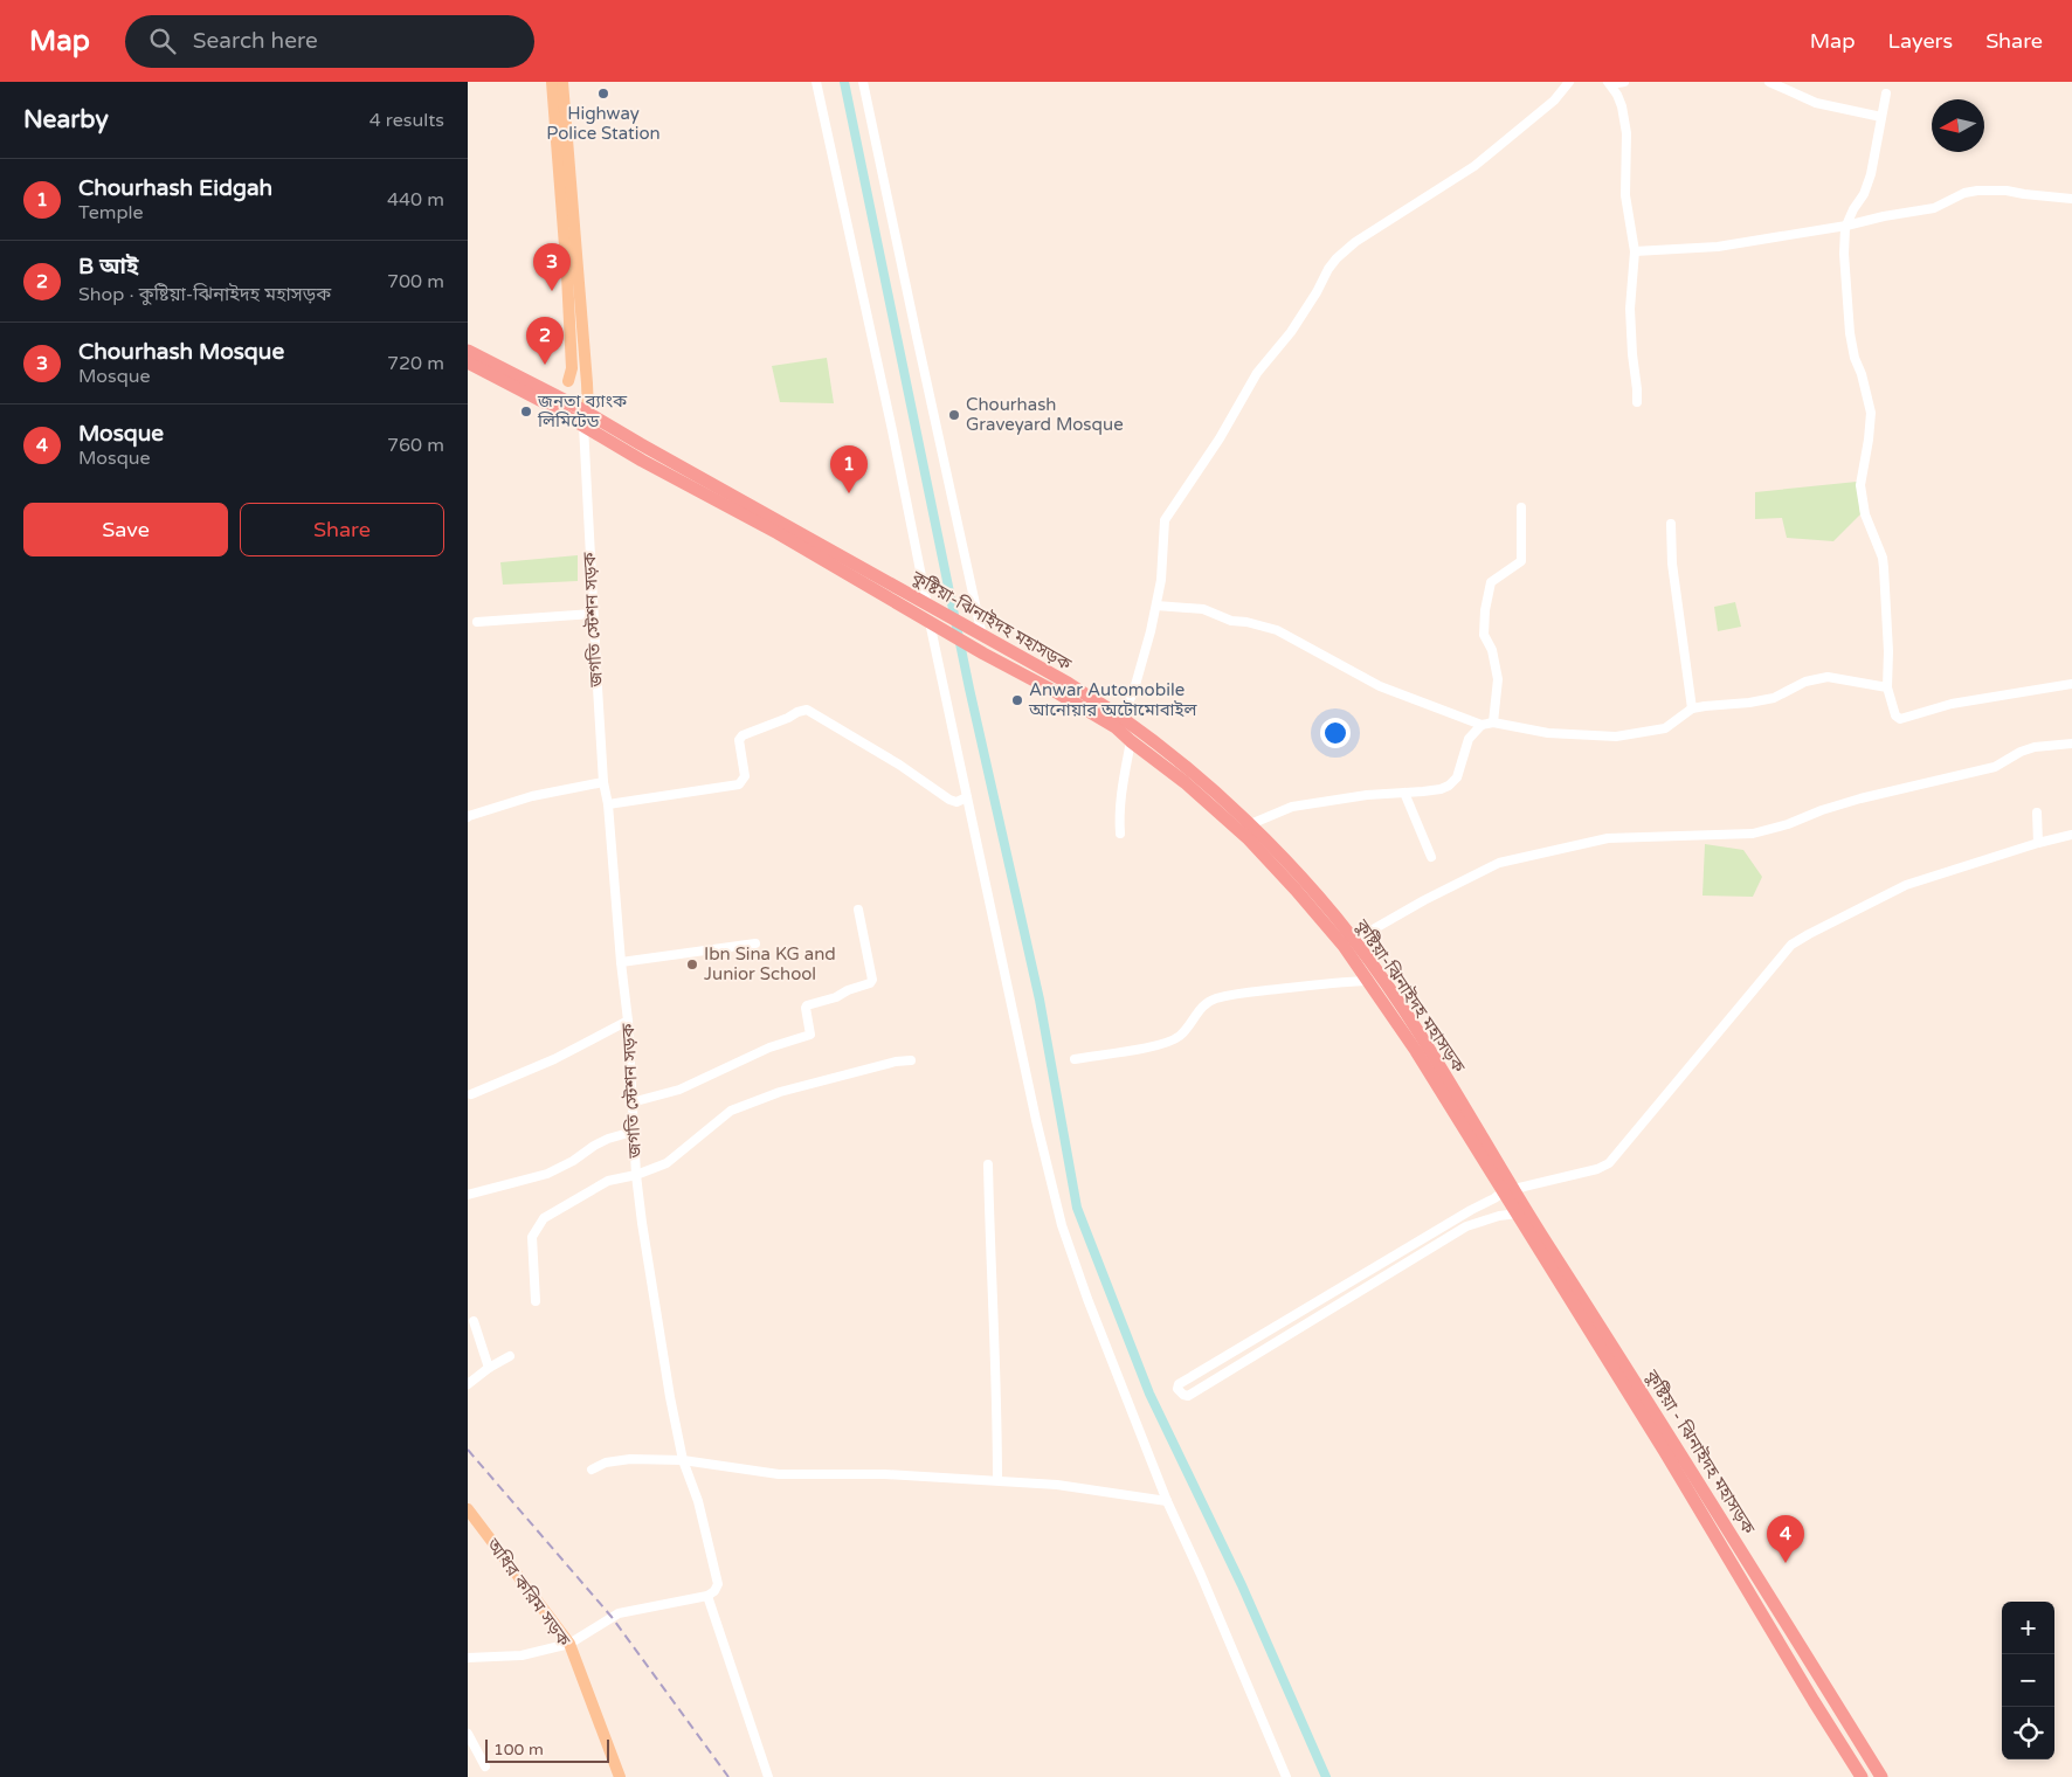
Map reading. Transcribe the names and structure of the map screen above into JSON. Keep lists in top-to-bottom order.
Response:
{
  "streets": {
    "highway": ["কুষ্টিয়া-ঝিনাইদহ মহাসড়ক", "কুষ্টিয়া - ঝিনাইদহ মহাসড়ক"],
    "main road": ["অধির করিম সড়ক"],
    "street": ["জগতি স্টেশন সড়ক"]
  },
  "crossings": [
    ["জগতি স্টেশন সড়ক", "কুষ্টিয়া-ঝিনাইদহ মহাসড়ক"],
    ["কুষ্টিয়া-ঝিনাইদহ মহাসড়ক", "কুষ্টিয়া - ঝিনাইদহ মহাসড়ক"]
  ],
  "places": [
    "Highway Police Station",
    "জনতা ব্যাংক লিমিটেড",
    "Chourhash Graveyard Mosque",
    "Anwar Automobile আনোয়ার অটোমোবাইল",
    "Ibn Sina KG and Junior School"
  ],
  "scale_bar": "100 m",
  "north": "left",
  "page": {
    "header": "Map",
    "search": "Search here",
    "nav": ["Map", "Layers", "Share"],
    "heading": ["Nearby", "4 results"],
    "list": [
      {
        "mark": "1",
        "name": "Chourhash Eidgah",
        "note": "Temple",
        "value": "440 m"
      },
      {
        "mark": "2",
        "name": "B আই",
        "note": "Shop · কুষ্টিয়া-ঝিনাইদহ মহাসড়ক",
        "value": "700 m"
      },
      {
        "mark": "3",
        "name": "Chourhash Mosque",
        "note": "Mosque",
        "value": "720 m"
      },
      {
        "mark": "4",
        "name": "Mosque",
        "note": "Mosque",
        "value": "760 m"
      }
    ],
    "pins": [
      "3",
      "2",
      "1",
      "4"
    ],
    "buttons": ["Save", "Share"],
    "map_buttons": ["+", "−"],
    "scale": "100 m"
  }
}
